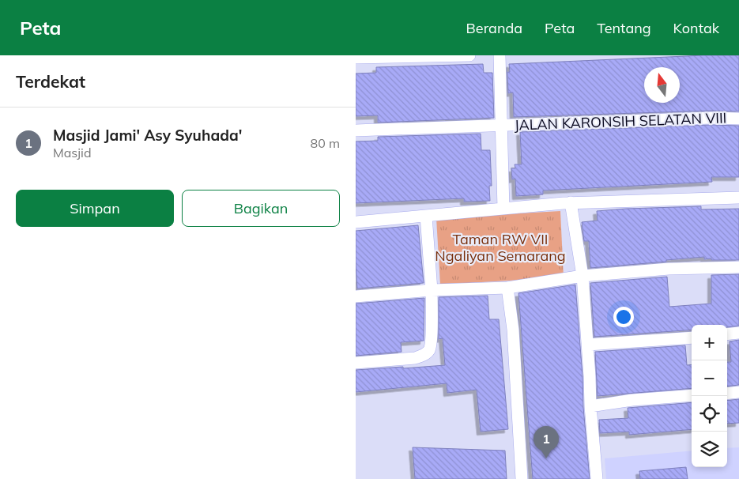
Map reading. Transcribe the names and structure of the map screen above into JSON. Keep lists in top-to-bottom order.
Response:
{
  "streets": {
    "street": ["JALAN KARONSIH SELATAN VIII"]
  },
  "parks": ["Taman RW VII Ngaliyan Semarang"],
  "north": "top",
  "page": {
    "header": "Peta",
    "nav": [
      "Beranda",
      "Peta",
      "Tentang",
      "Kontak"
    ],
    "heading": "Terdekat",
    "list": [
      {
        "mark": "1",
        "name": "Masjid Jami' Asy Syuhada'",
        "note": "Masjid",
        "value": "80 m"
      }
    ],
    "buttons": ["Simpan", "Bagikan"],
    "map_buttons": ["+", "−"],
    "pins": "1"
  }
}
